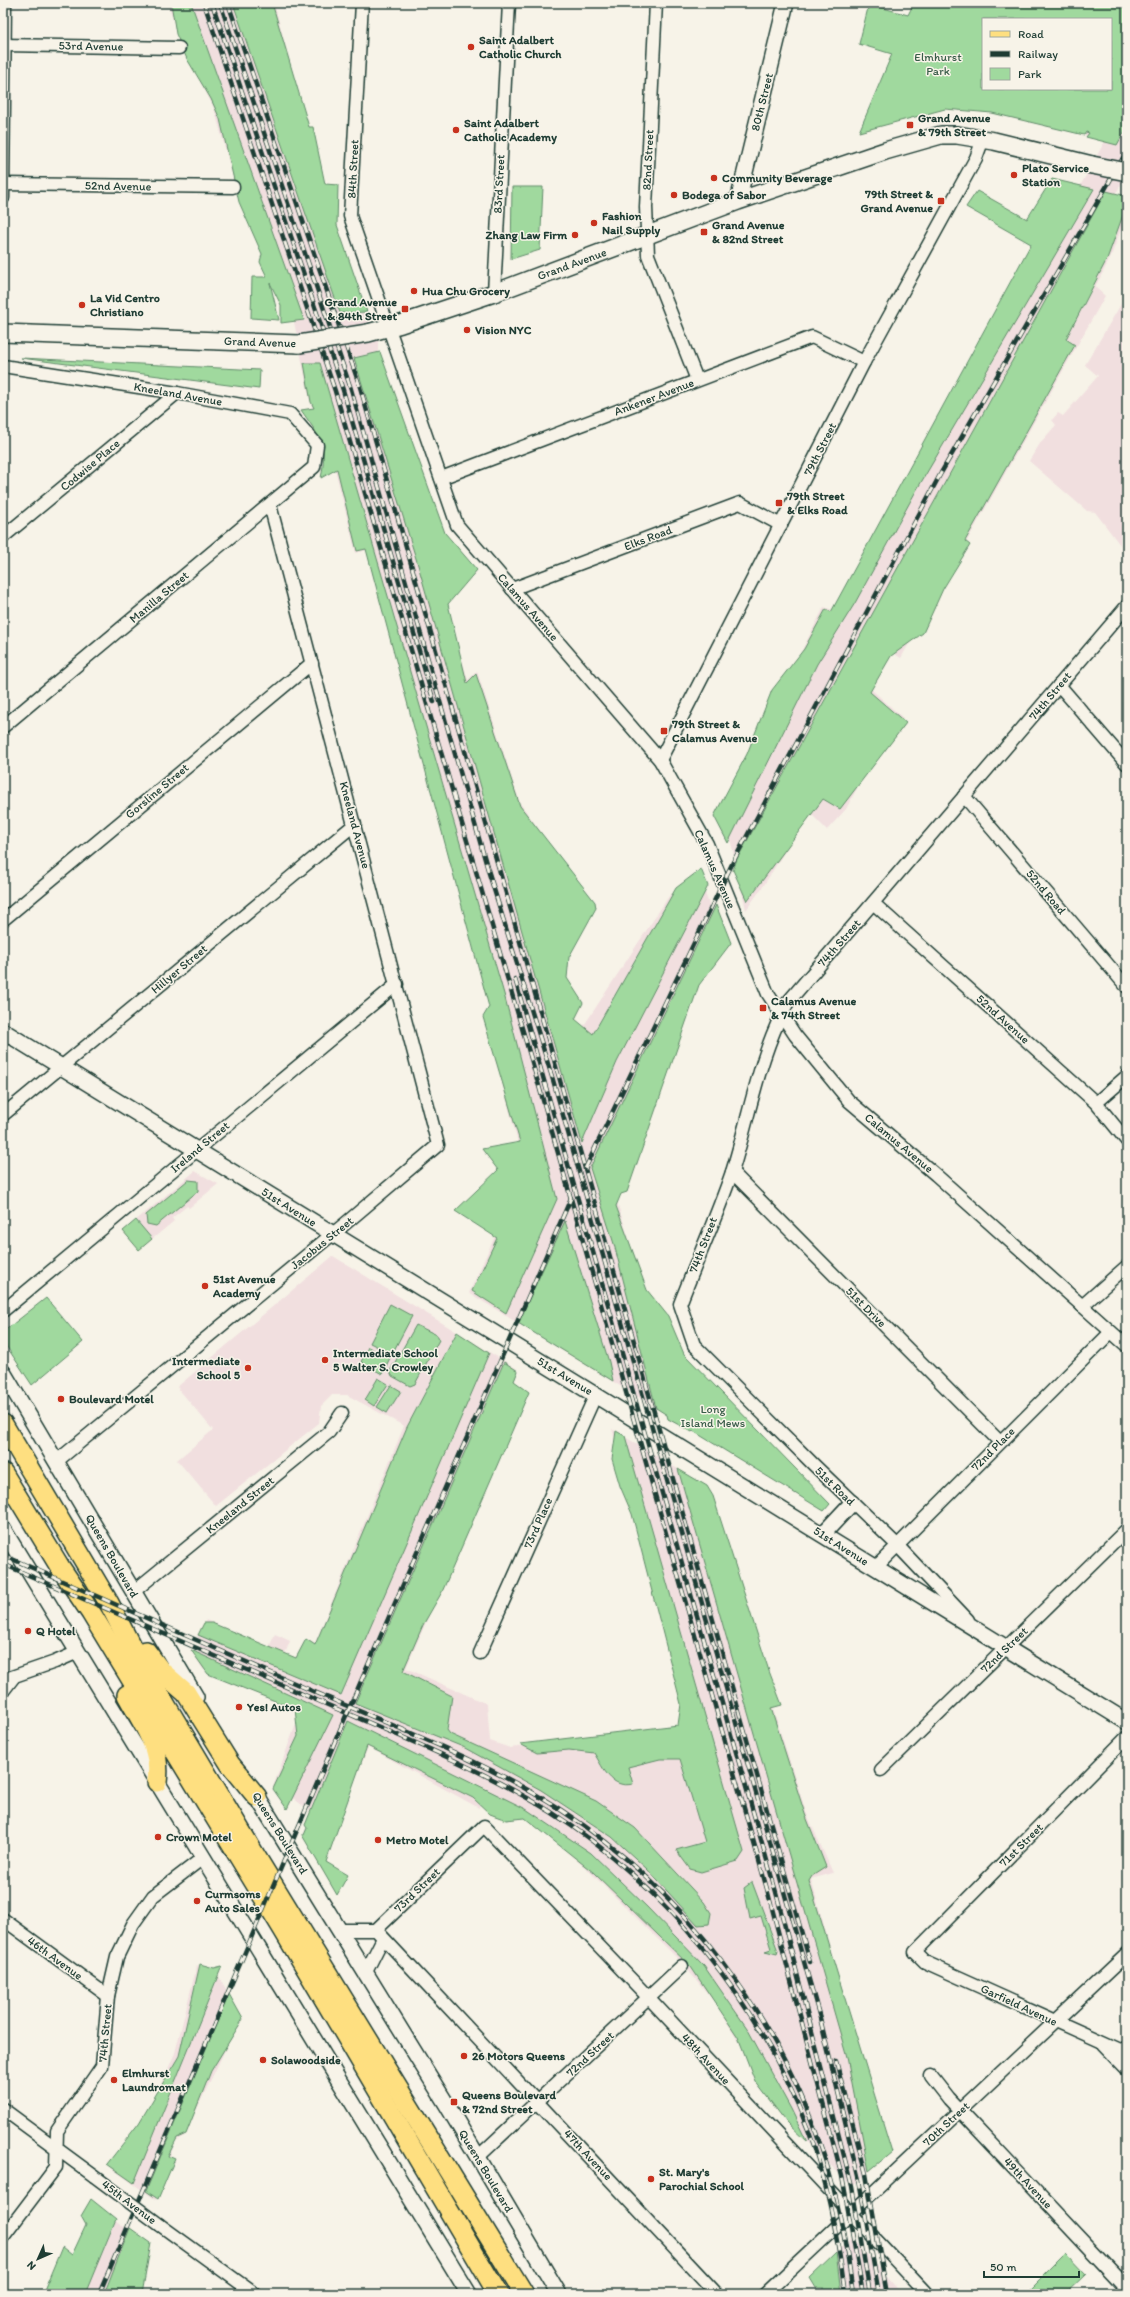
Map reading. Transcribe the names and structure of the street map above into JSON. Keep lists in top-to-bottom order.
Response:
{
  "streets": {
    "main road": ["Grand Avenue"],
    "street": [
      "53rd Avenue",
      "80th Street",
      "82nd Street",
      "84th Street",
      "83rd Street",
      "52nd Avenue",
      "Kneeland Avenue",
      "Ankener Avenue",
      "79th Street",
      "Codwise Place",
      "Elks Road",
      "Manilla Street",
      "Calamus Avenue",
      "74th Street",
      "Gorsline Street",
      "52nd Road",
      "Hillyer Street",
      "Ireland Street",
      "51st Avenue",
      "Jacobus Street",
      "51st Drive",
      "72nd Place",
      "51st Road",
      "Kneeland Street",
      "73rd Place",
      "Queens Boulevard",
      "72nd Street",
      "71st Street",
      "73rd Street",
      "46th Avenue",
      "Garfield Avenue",
      "48th Avenue",
      "70th Street",
      "47th Avenue",
      "49th Avenue",
      "45th Avenue"
    ]
  },
  "crossings": [
    ["80th Street", "Grand Avenue"],
    ["82nd Street", "Grand Avenue"],
    ["82nd Street", "Ankener Avenue"],
    ["84th Street", "Grand Avenue"],
    ["84th Street", "Calamus Avenue"],
    ["83rd Street", "Grand Avenue"],
    ["52nd Avenue", "74th Street"],
    ["Grand Avenue", "79th Street"],
    ["Grand Avenue", "Calamus Avenue"],
    ["Kneeland Avenue", "Codwise Place"],
    ["Kneeland Avenue", "Manilla Street"],
    ["Kneeland Avenue", "Gorsline Street"],
    ["Kneeland Avenue", "Hillyer Street"],
    ["Kneeland Avenue", "Ireland Street"],
    ["Kneeland Avenue", "Jacobus Street"],
    ["Ankener Avenue", "79th Street"],
    ["Ankener Avenue", "Calamus Avenue"],
    ["79th Street", "Elks Road"],
    ["79th Street", "Calamus Avenue"],
    ["Elks Road", "Calamus Avenue"],
    ["Calamus Avenue", "74th Street"],
    ["Calamus Avenue", "72nd Place"],
    ["74th Street", "52nd Road"],
    ["74th Street", "51st Drive"],
    ["74th Street", "51st Road"],
    ["74th Street", "46th Avenue"],
    ["74th Street", "45th Avenue"],
    ["Hillyer Street", "51st Avenue"],
    ["Ireland Street", "51st Avenue"],
    ["51st Avenue", "Jacobus Street"],
    ["51st Avenue", "72nd Place"],
    ["51st Avenue", "51st Road"],
    ["51st Avenue", "73rd Place"],
    ["51st Avenue", "72nd Street"],
    ["Jacobus Street", "Queens Boulevard"],
    ["51st Drive", "72nd Place"],
    ["72nd Place", "51st Road"],
    ["Kneeland Street", "Queens Boulevard"],
    ["Queens Boulevard", "72nd Street"],
    ["Queens Boulevard", "73rd Street"],
    ["72nd Street", "48th Avenue"],
    ["72nd Street", "47th Avenue"],
    ["71st Street", "Garfield Avenue"],
    ["73rd Street", "48th Avenue"],
    ["73rd Street", "47th Avenue"],
    ["Garfield Avenue", "70th Street"],
    ["48th Avenue", "70th Street"],
    ["70th Street", "49th Avenue"]
  ],
  "parks": ["Elmhurst Park", "Long Island Mews"],
  "places": {
    "other": [
      "Saint Adalbert Catholic Church",
      "Saint Adalbert Catholic Academy",
      "Plato Service Station",
      "Community Beverage",
      "Bodega of Sabor",
      "Fashion Nail Supply",
      "Zhang Law Firm",
      "Hua Chu Grocery",
      "La Vid Centro Christiano",
      "Vision NYC",
      "51st Avenue Academy",
      "Intermediate School 5 Walter S. Crowley",
      "Intermediate School 5",
      "Boulevard Motel",
      "Q Hotel",
      "Yes! Autos",
      "Crown Motel",
      "Metro Motel",
      "Curmsoms Auto Sales",
      "26 Motors Queens",
      "Solawoodside",
      "Elmhurst Laundromat",
      "St. Mary's Parochial School"
    ],
    "transit": [
      "Grand Avenue & 79th Street",
      "79th Street & Grand Avenue",
      "Grand Avenue & 82nd Street",
      "Grand Avenue & 84th Street",
      "79th Street & Elks Road",
      "79th Street & Calamus Avenue",
      "Calamus Avenue & 74th Street",
      "Queens Boulevard & 72nd Street"
    ]
  },
  "legend": ["Road", "Railway", "Park"],
  "scale_bar": "50 m",
  "north": "bottom left"
}
